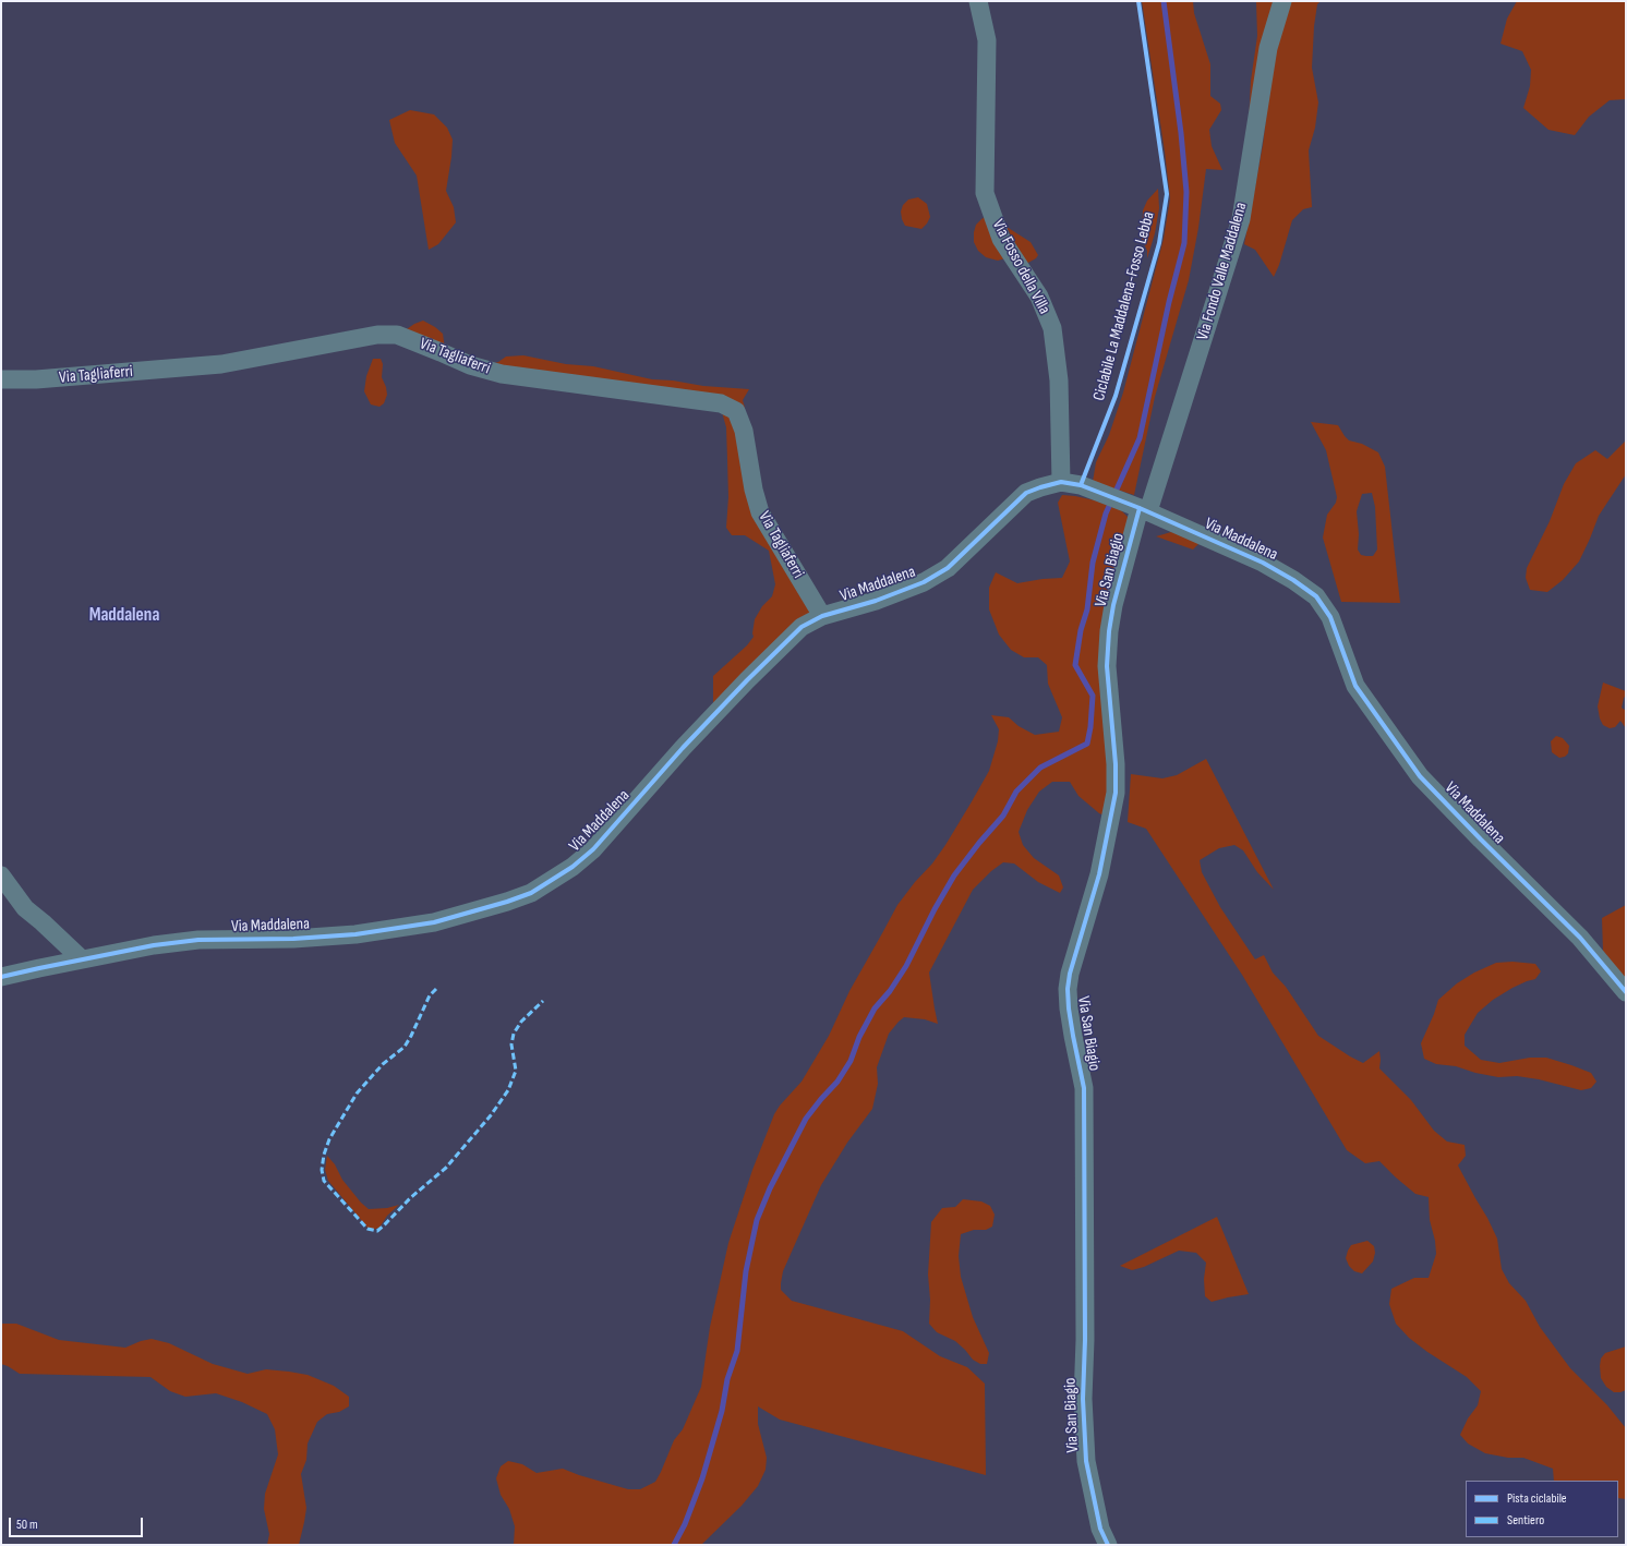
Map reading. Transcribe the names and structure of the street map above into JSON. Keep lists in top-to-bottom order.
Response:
{
  "streets": {
    "street": [
      "Via Fosso della Villa",
      "Via Fondo Valle Maddalena",
      "Via Tagliaferri",
      "Via Maddalena",
      "Via San Biagio"
    ],
    "cycle path": ["Ciclabile La Maddalena-Fosso Lebba"]
  },
  "crossings": [
    ["Via Fosso della Villa", "Via Maddalena"],
    ["Via Fondo Valle Maddalena", "Via Maddalena"],
    ["Via Fondo Valle Maddalena", "Via San Biagio"],
    ["Via Tagliaferri", "Via Maddalena"],
    ["Via Maddalena", "Via San Biagio"]
  ],
  "districts": ["Maddalena"],
  "legend": ["Pista ciclabile", "Sentiero"],
  "scale_bar": "50 m"
}
